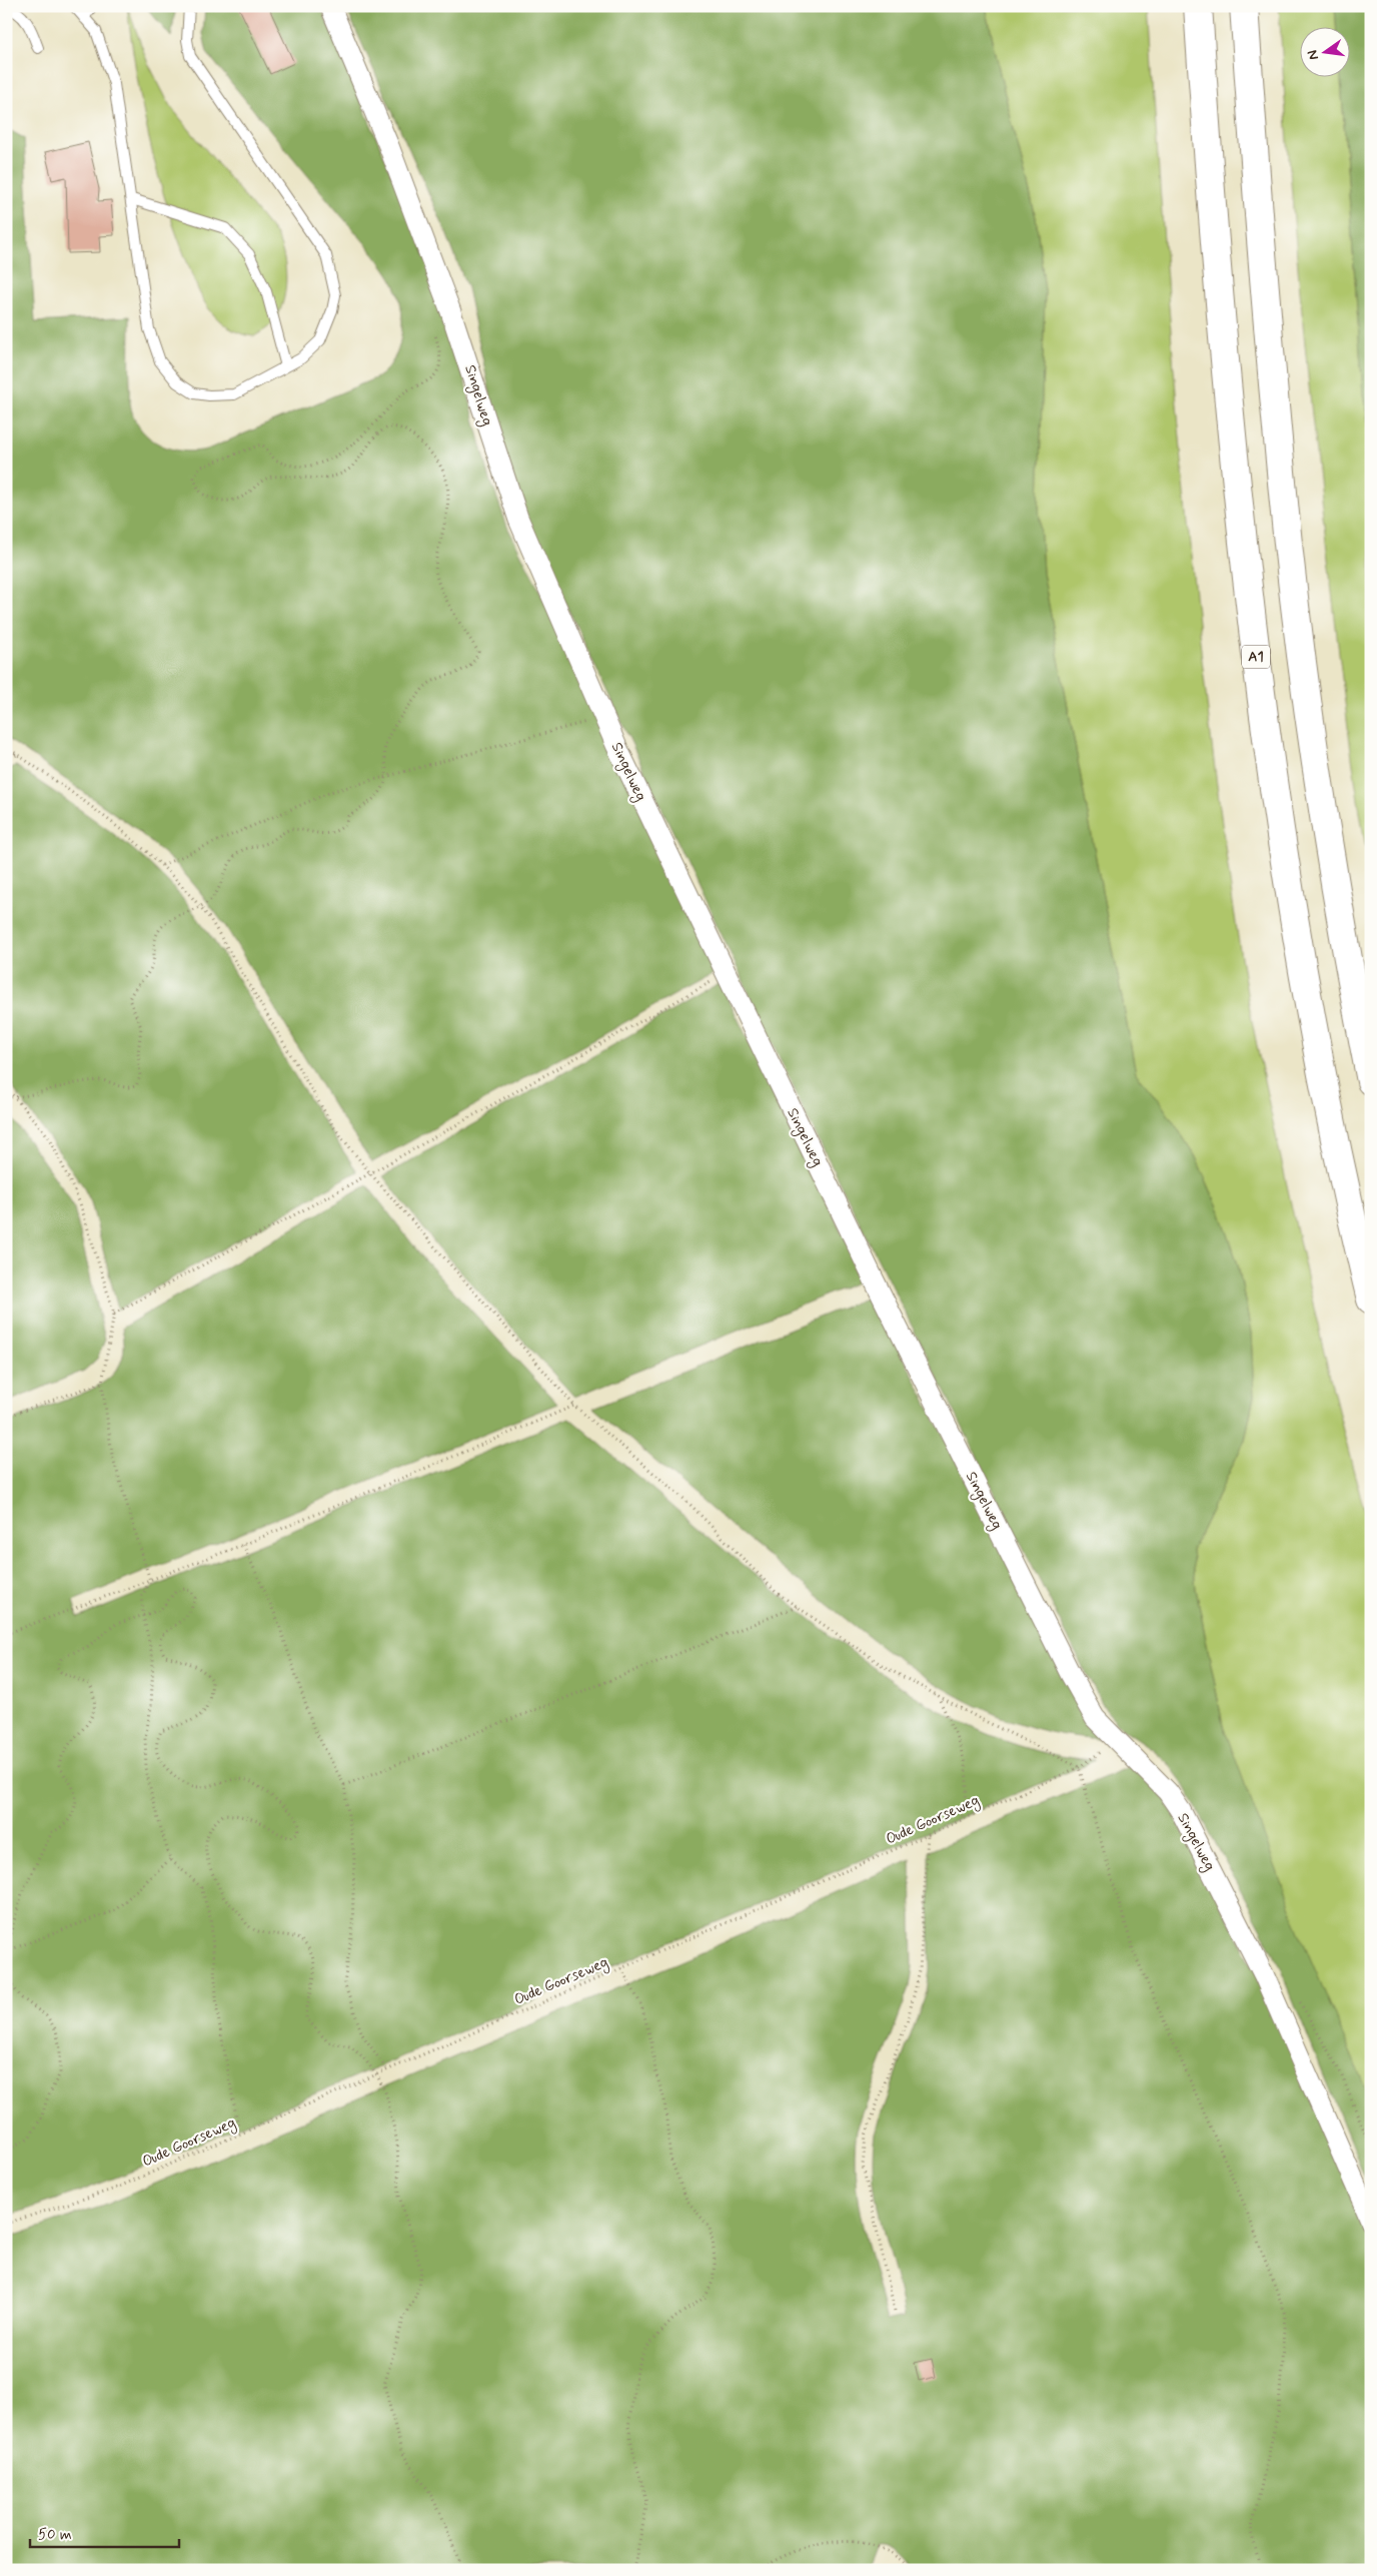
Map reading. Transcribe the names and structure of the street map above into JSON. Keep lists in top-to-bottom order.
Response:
{
  "streets": {
    "highway": ["A1"],
    "street": ["Singelweg"],
    "path": ["Oude Goorseweg"]
  },
  "crossings": [
    ["Singelweg", "Oude Goorseweg"]
  ],
  "scale_bar": "50 m",
  "north": "left"
}
